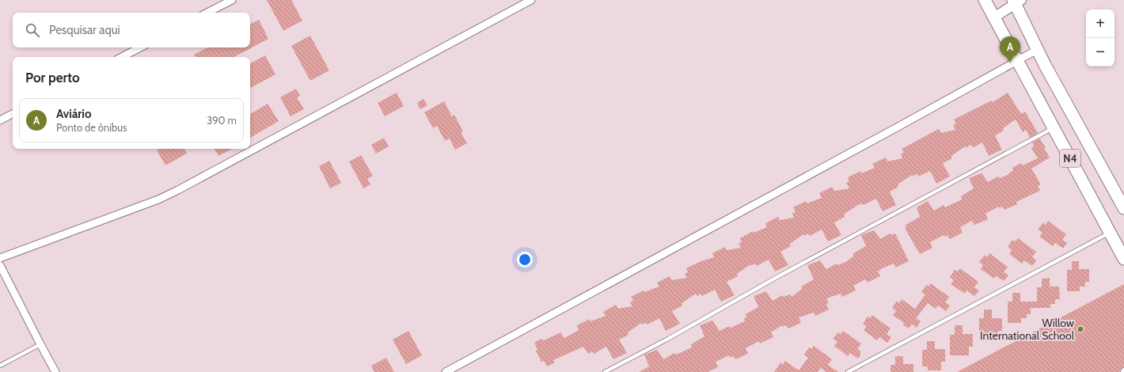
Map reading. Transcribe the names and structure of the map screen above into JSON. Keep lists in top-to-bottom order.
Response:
{
  "streets": {
    "highway": ["N4"]
  },
  "places": ["Willow International School"],
  "page": {
    "map_buttons": ["+", "−"],
    "search": "Pesquisar aqui",
    "pins": "A",
    "heading": "Por perto",
    "list": [
      {
        "mark": "A",
        "name": "Aviário",
        "note": "Ponto de ônibus",
        "value": "390 m"
      }
    ]
  }
}
